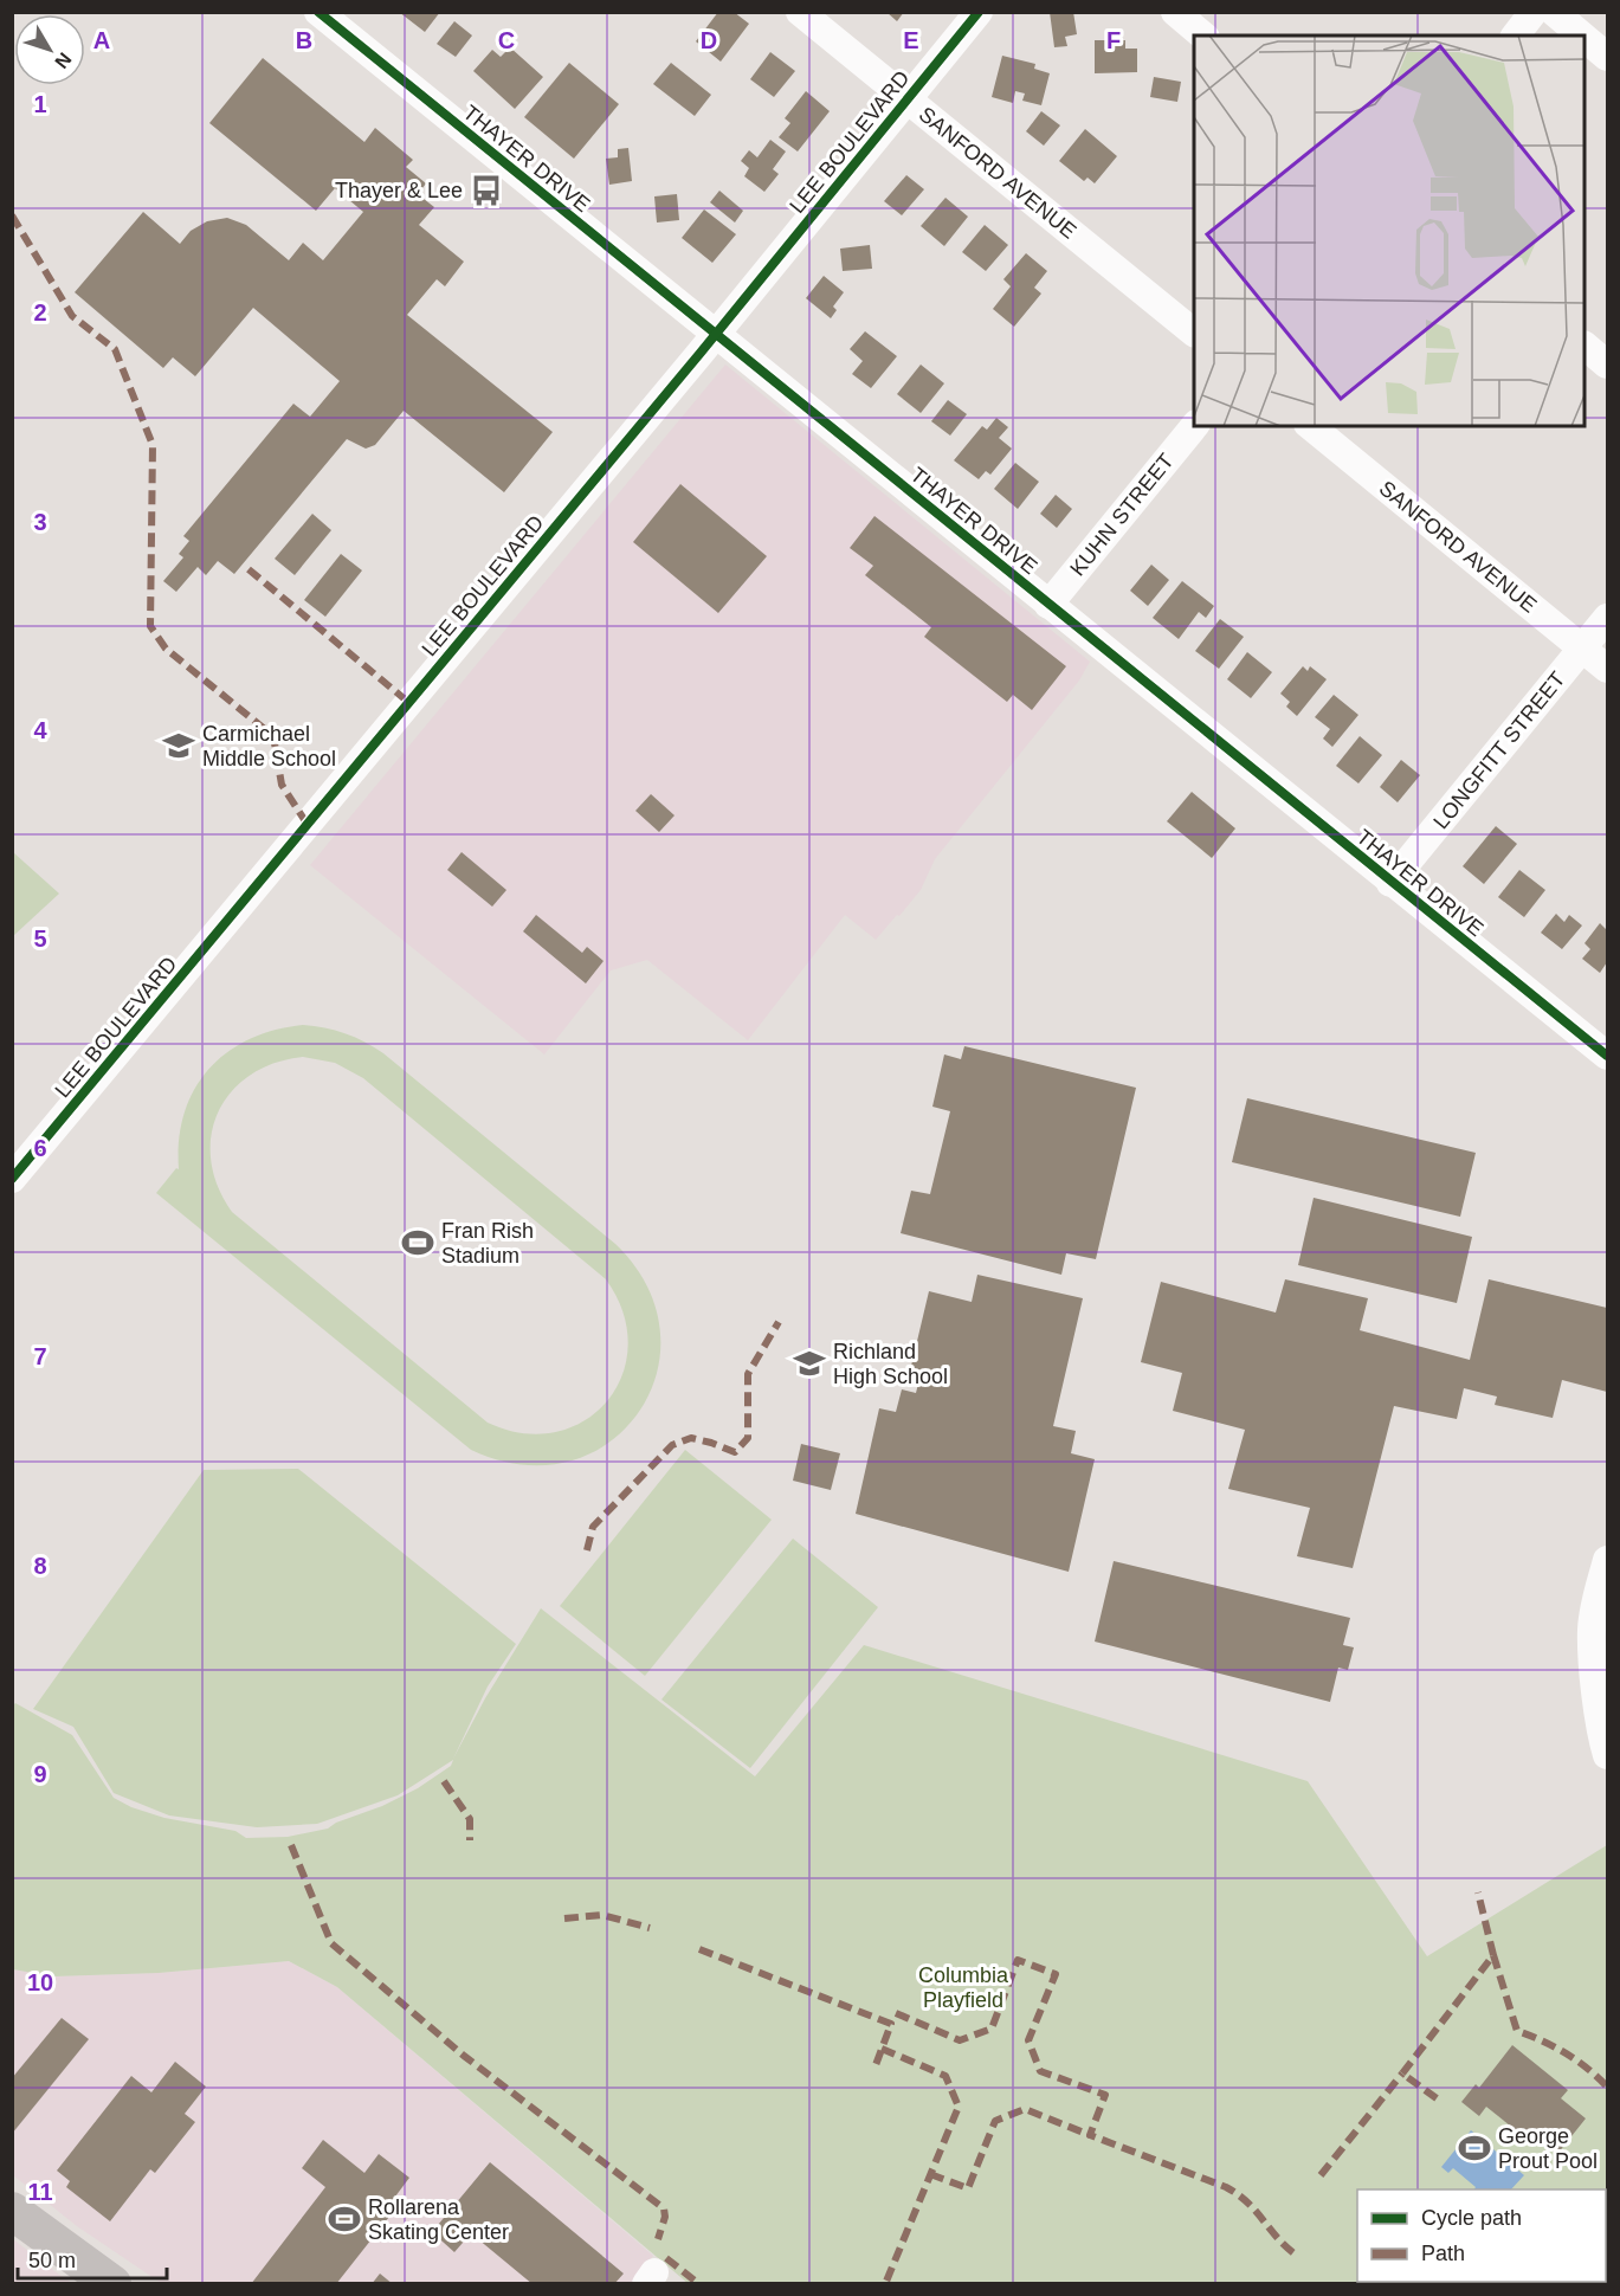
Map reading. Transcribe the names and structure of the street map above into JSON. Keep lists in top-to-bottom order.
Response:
{
  "streets": {
    "street": [
      "LEE BOULEVARD",
      "THAYER DRIVE",
      "SANFORD AVENUE",
      "KUHN STREET",
      "LONGFITT STREET"
    ]
  },
  "crossings": [
    ["LEE BOULEVARD", "THAYER DRIVE"],
    ["LEE BOULEVARD", "SANFORD AVENUE"],
    ["THAYER DRIVE", "KUHN STREET"],
    ["THAYER DRIVE", "LONGFITT STREET"],
    ["SANFORD AVENUE", "LONGFITT STREET"]
  ],
  "parks": ["Columbia Playfield"],
  "places": {
    "bus stop": ["Thayer & Lee"],
    "school or university": ["Carmichael Middle School", "Richland High School"],
    "sports": ["Fran Rish Stadium", "George Prout Pool", "Rollarena Skating Center"]
  },
  "legend": ["Cycle path", "Path"],
  "scale_bar": "50 m",
  "north": "bottom right",
  "grid": {
    "columns": [
      "A",
      "B",
      "C",
      "D",
      "E",
      "F"
    ],
    "rows": [
      "1",
      "2",
      "3",
      "4",
      "5",
      "6",
      "7",
      "8",
      "9",
      "10",
      "11"
    ]
  }
}
